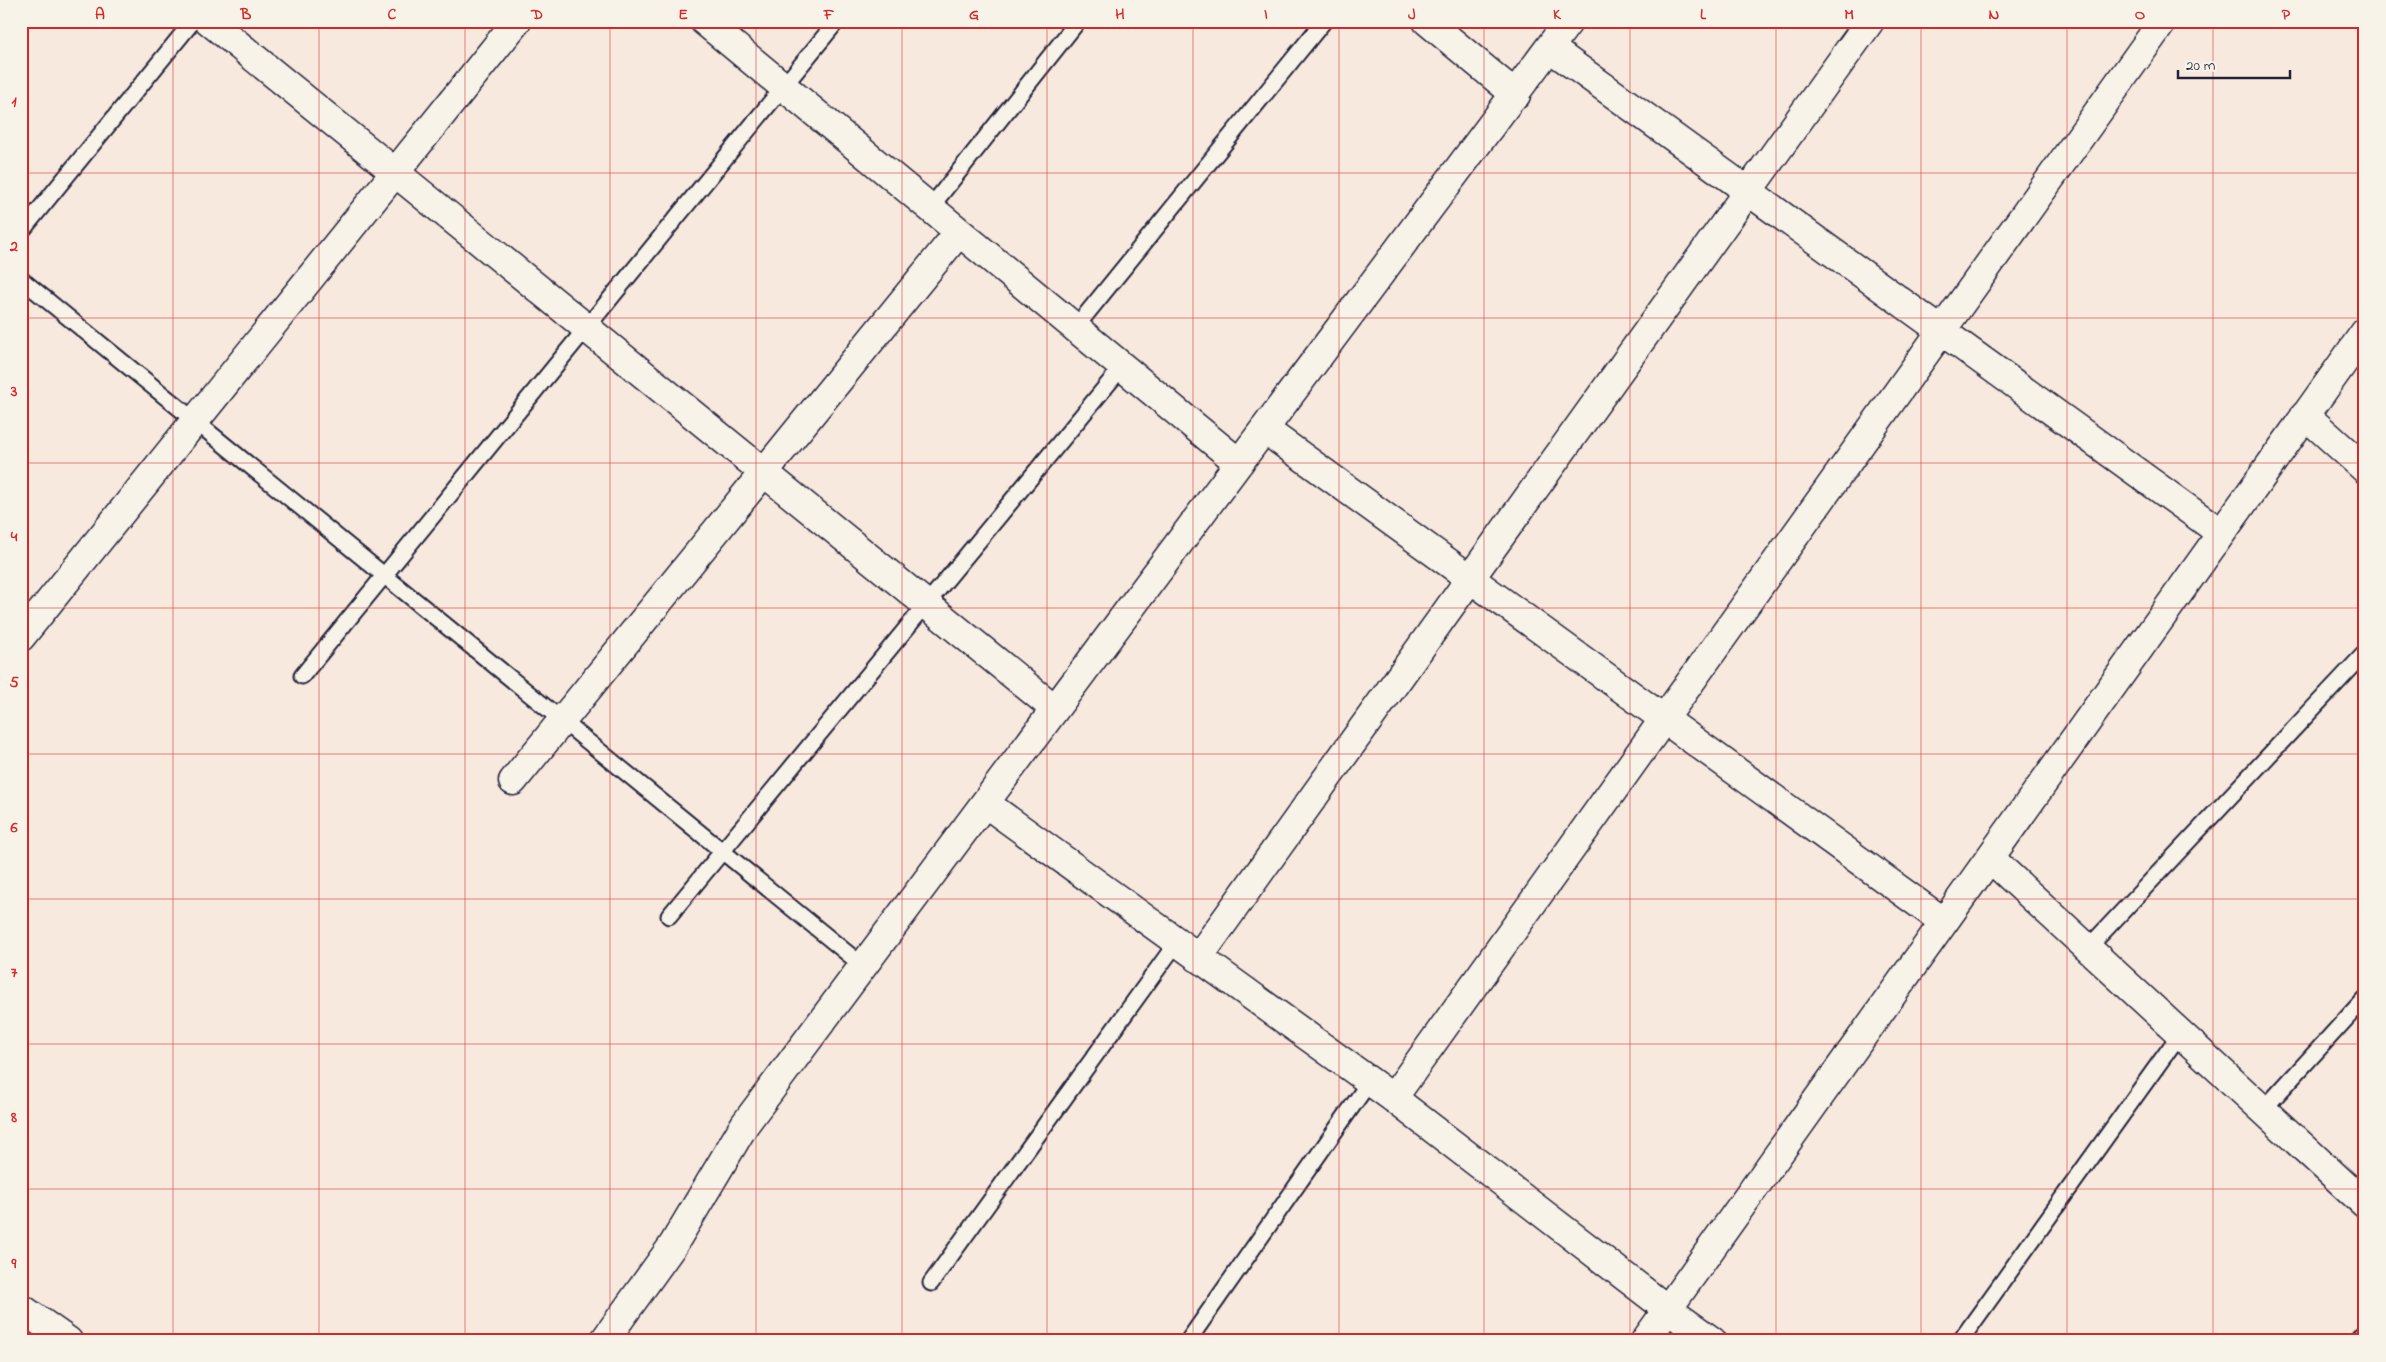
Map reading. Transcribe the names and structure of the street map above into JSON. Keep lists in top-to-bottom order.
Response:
{
  "scale_bar": "20 m",
  "grid": {
    "columns": [
      "A",
      "B",
      "C",
      "D",
      "E",
      "F",
      "G",
      "H",
      "I",
      "J",
      "K",
      "L",
      "M",
      "N",
      "O",
      "P"
    ],
    "rows": [
      "1",
      "2",
      "3",
      "4",
      "5",
      "6",
      "7",
      "8",
      "9"
    ]
  }
}
